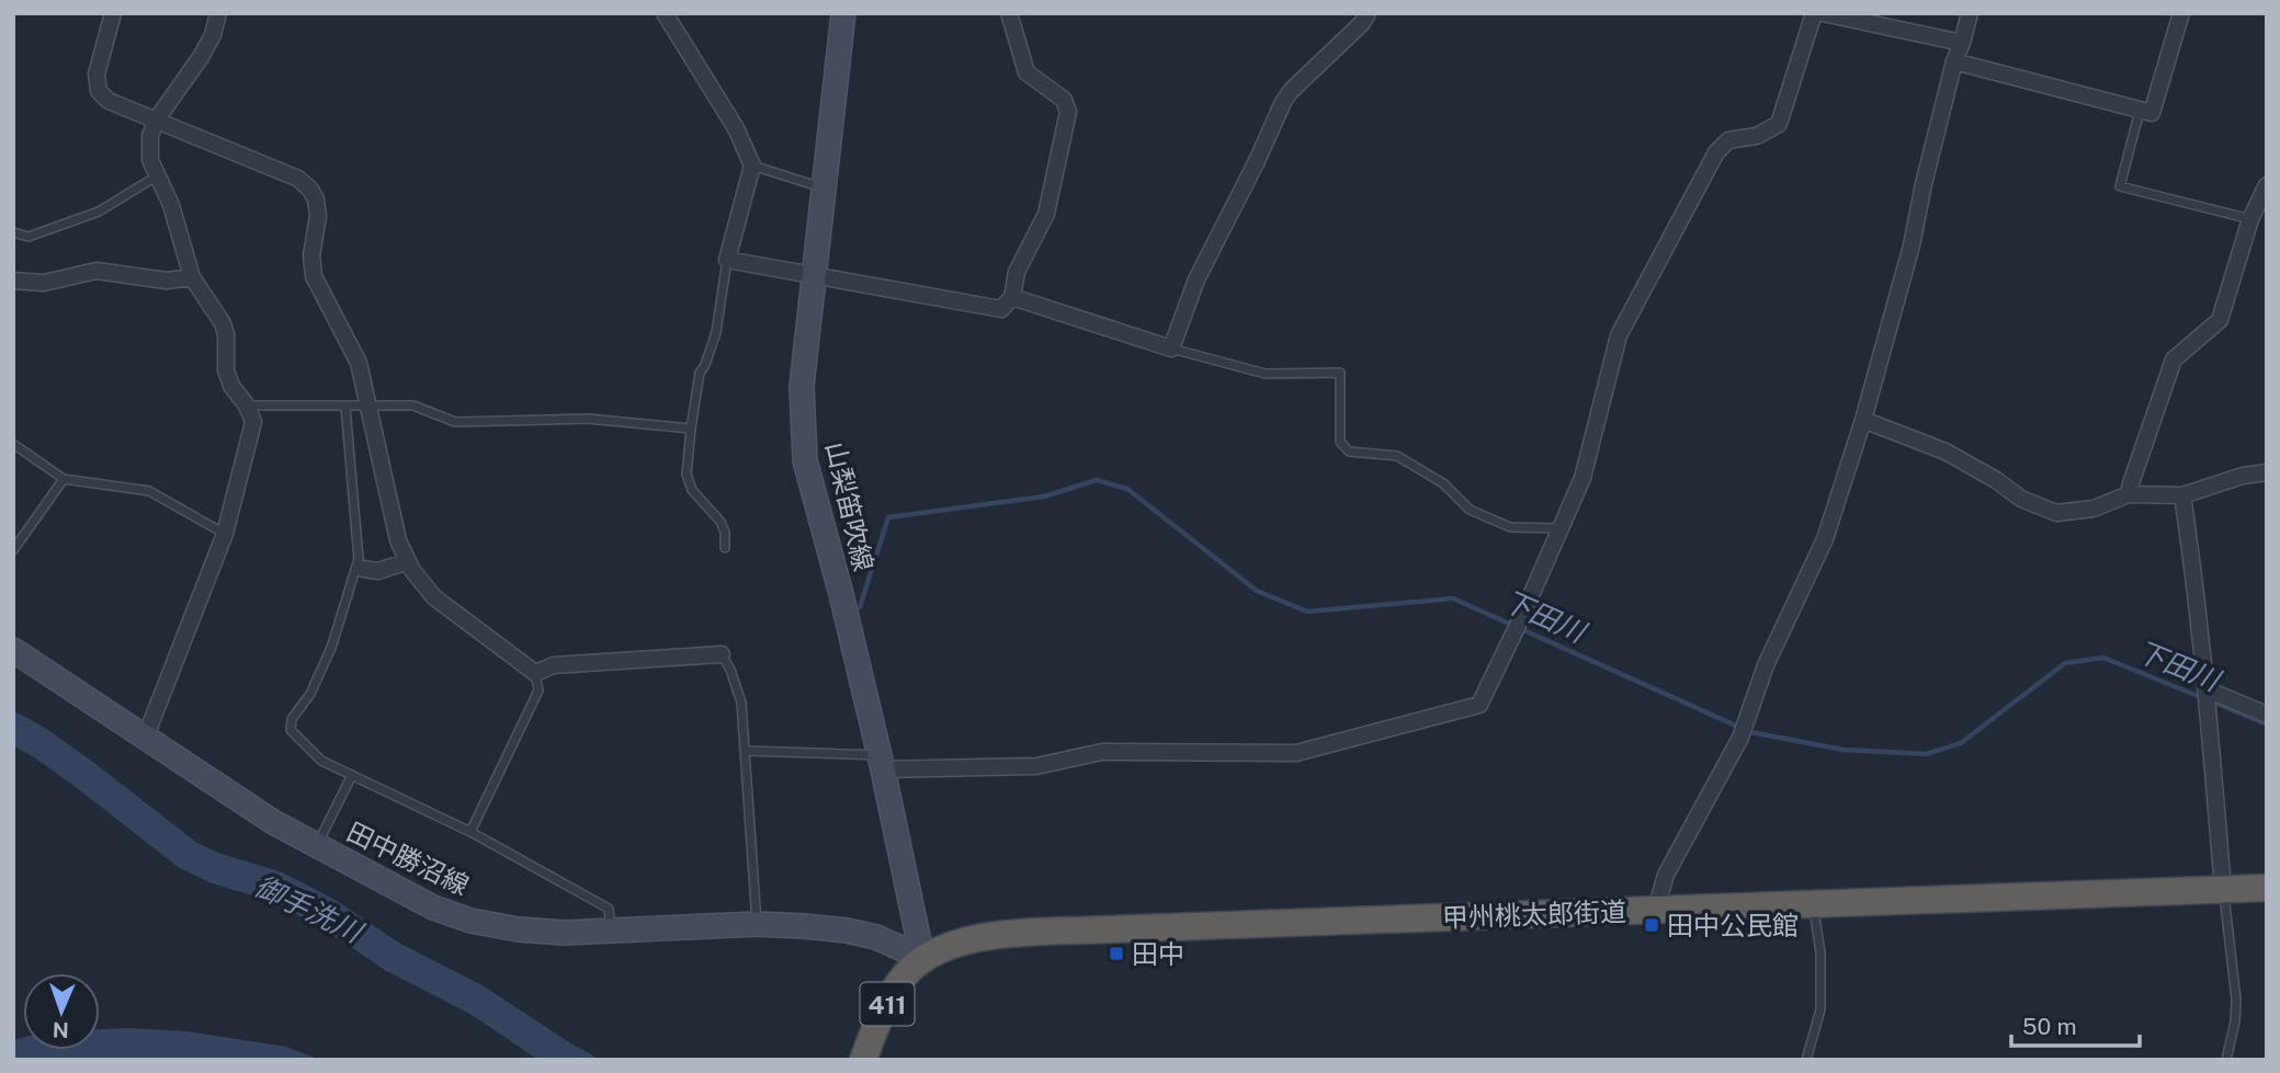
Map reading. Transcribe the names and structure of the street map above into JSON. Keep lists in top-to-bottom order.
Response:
{
  "streets": {
    "highway": ["甲州桃太郎街道", "411"],
    "main road": ["山梨笛吹線", "田中勝沼線"]
  },
  "crossings": [
    ["山梨笛吹線", "田中勝沼線"],
    ["山梨笛吹線", "甲州桃太郎街道"],
    ["田中勝沼線", "甲州桃太郎街道"]
  ],
  "water": ["下田川", "御手洗川"],
  "places": {
    "transit": ["田中公民館", "田中"]
  },
  "scale_bar": "50 m",
  "north": "bottom"
}
